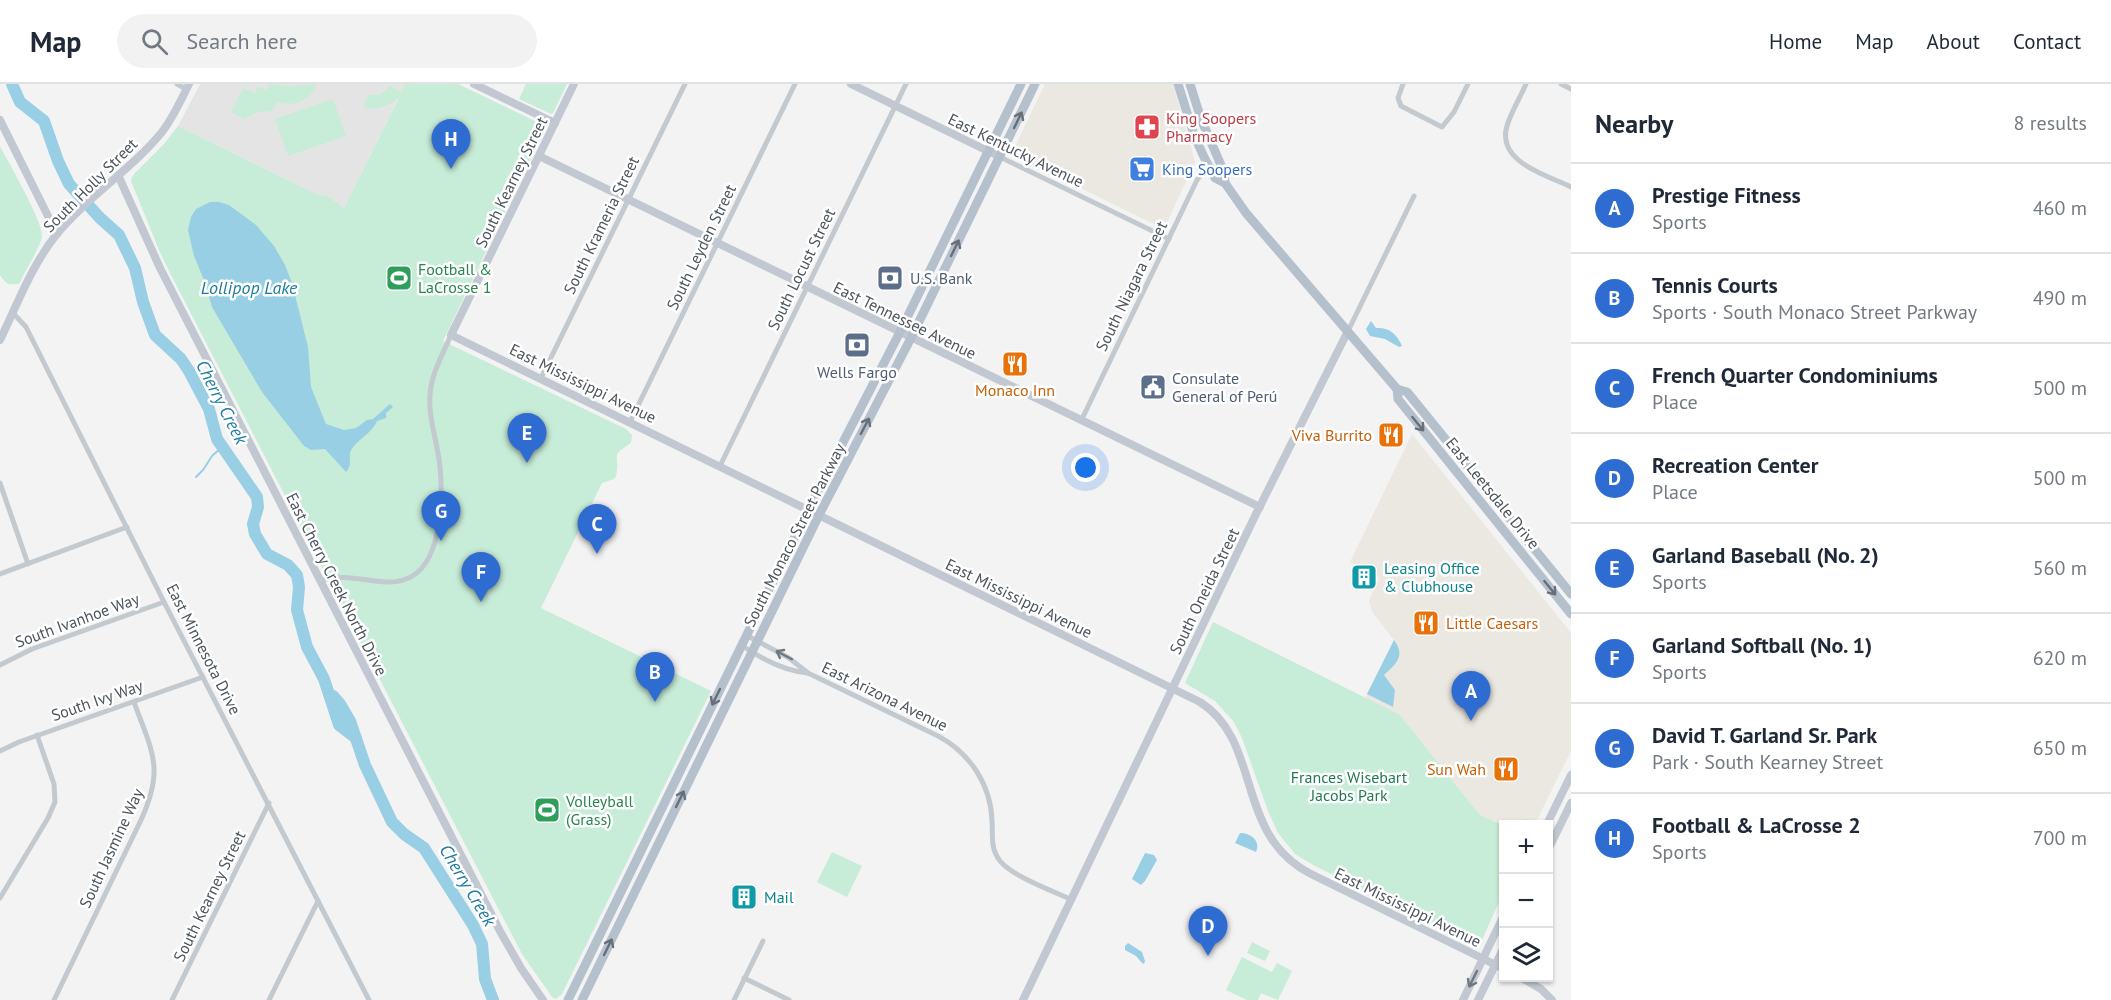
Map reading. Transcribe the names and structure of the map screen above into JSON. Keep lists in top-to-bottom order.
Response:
{
  "streets": {
    "main road": ["East Leetsdale Drive", "South Monaco Street Parkway"],
    "street": [
      "East Kentucky Avenue",
      "South Kearney Street",
      "South Holly Street",
      "South Krameria Street",
      "South Leyden Street",
      "South Locust Street",
      "South Niagara Street",
      "East Tennessee Avenue",
      "East Mississippi Avenue",
      "East Cherry Creek North Drive",
      "South Oneida Street",
      "South Ivanhoe Way",
      "East Minnesota Drive",
      "East Arizona Avenue",
      "South Ivy Way",
      "South Jasmine Way"
    ]
  },
  "crossings": [
    ["East Kentucky Avenue", "South Locust Street"],
    ["East Kentucky Avenue", "South Niagara Street"],
    ["East Kentucky Avenue", "South Monaco Street Parkway"],
    ["South Kearney Street", "East Tennessee Avenue"],
    ["South Kearney Street", "East Mississippi Avenue"],
    ["South Kearney Street", "East Cherry Creek North Drive"],
    ["South Kearney Street", "East Minnesota Drive"],
    ["South Holly Street", "East Cherry Creek North Drive"],
    ["South Holly Street", "East Minnesota Drive"],
    ["South Krameria Street", "East Tennessee Avenue"],
    ["South Krameria Street", "East Mississippi Avenue"],
    ["South Leyden Street", "East Tennessee Avenue"],
    ["South Leyden Street", "East Mississippi Avenue"],
    ["South Locust Street", "East Tennessee Avenue"],
    ["South Locust Street", "East Mississippi Avenue"],
    ["South Niagara Street", "East Tennessee Avenue"],
    ["South Niagara Street", "East Leetsdale Drive"],
    ["East Tennessee Avenue", "South Monaco Street Parkway"],
    ["East Tennessee Avenue", "South Oneida Street"],
    ["East Mississippi Avenue", "South Monaco Street Parkway"],
    ["East Mississippi Avenue", "South Oneida Street"],
    ["East Leetsdale Drive", "South Oneida Street"],
    ["South Monaco Street Parkway", "East Arizona Avenue"],
    ["South Oneida Street", "East Arizona Avenue"],
    ["South Ivanhoe Way", "East Minnesota Drive"],
    ["East Minnesota Drive", "South Ivy Way"],
    ["South Ivy Way", "South Jasmine Way"]
  ],
  "water": ["Lollipop Lake", "Cherry Creek"],
  "parks": ["Frances Wisebart Jacobs Park"],
  "places": {
    "pharmacy": ["King Soopers Pharmacy"],
    "supermarket": ["King Soopers"],
    "sports": ["Football & LaCrosse 1", "Volleyball (Grass)"],
    "bank": ["U.S. Bank", "Wells Fargo"],
    "restaurant": [
      "Monaco Inn",
      "Viva Burrito",
      "Little Caesars",
      "Sun Wah"
    ],
    "public building": ["Consulate General of Perú"],
    "building": ["Leasing Office & Clubhouse", "Mail"]
  },
  "page": {
    "header": "Map",
    "search": "Search here",
    "nav": [
      "Home",
      "Map",
      "About",
      "Contact"
    ],
    "heading": ["Nearby", "8 results"],
    "pins": [
      "H",
      "E",
      "G",
      "C",
      "F",
      "B",
      "A",
      "D"
    ],
    "list": [
      {
        "mark": "A",
        "name": "Prestige Fitness",
        "note": "Sports",
        "value": "460 m"
      },
      {
        "mark": "B",
        "name": "Tennis Courts",
        "note": "Sports · South Monaco Street Parkway",
        "value": "490 m"
      },
      {
        "mark": "C",
        "name": "French Quarter Condominiums",
        "note": "Place",
        "value": "500 m"
      },
      {
        "mark": "D",
        "name": "Recreation Center",
        "note": "Place",
        "value": "500 m"
      },
      {
        "mark": "E",
        "name": "Garland Baseball (No. 2)",
        "note": "Sports",
        "value": "560 m"
      },
      {
        "mark": "F",
        "name": "Garland Softball (No. 1)",
        "note": "Sports",
        "value": "620 m"
      },
      {
        "mark": "G",
        "name": "David T. Garland Sr. Park",
        "note": "Park · South Kearney Street",
        "value": "650 m"
      },
      {
        "mark": "H",
        "name": "Football & LaCrosse 2",
        "note": "Sports",
        "value": "700 m"
      }
    ],
    "map_buttons": ["+", "−"]
  }
}
